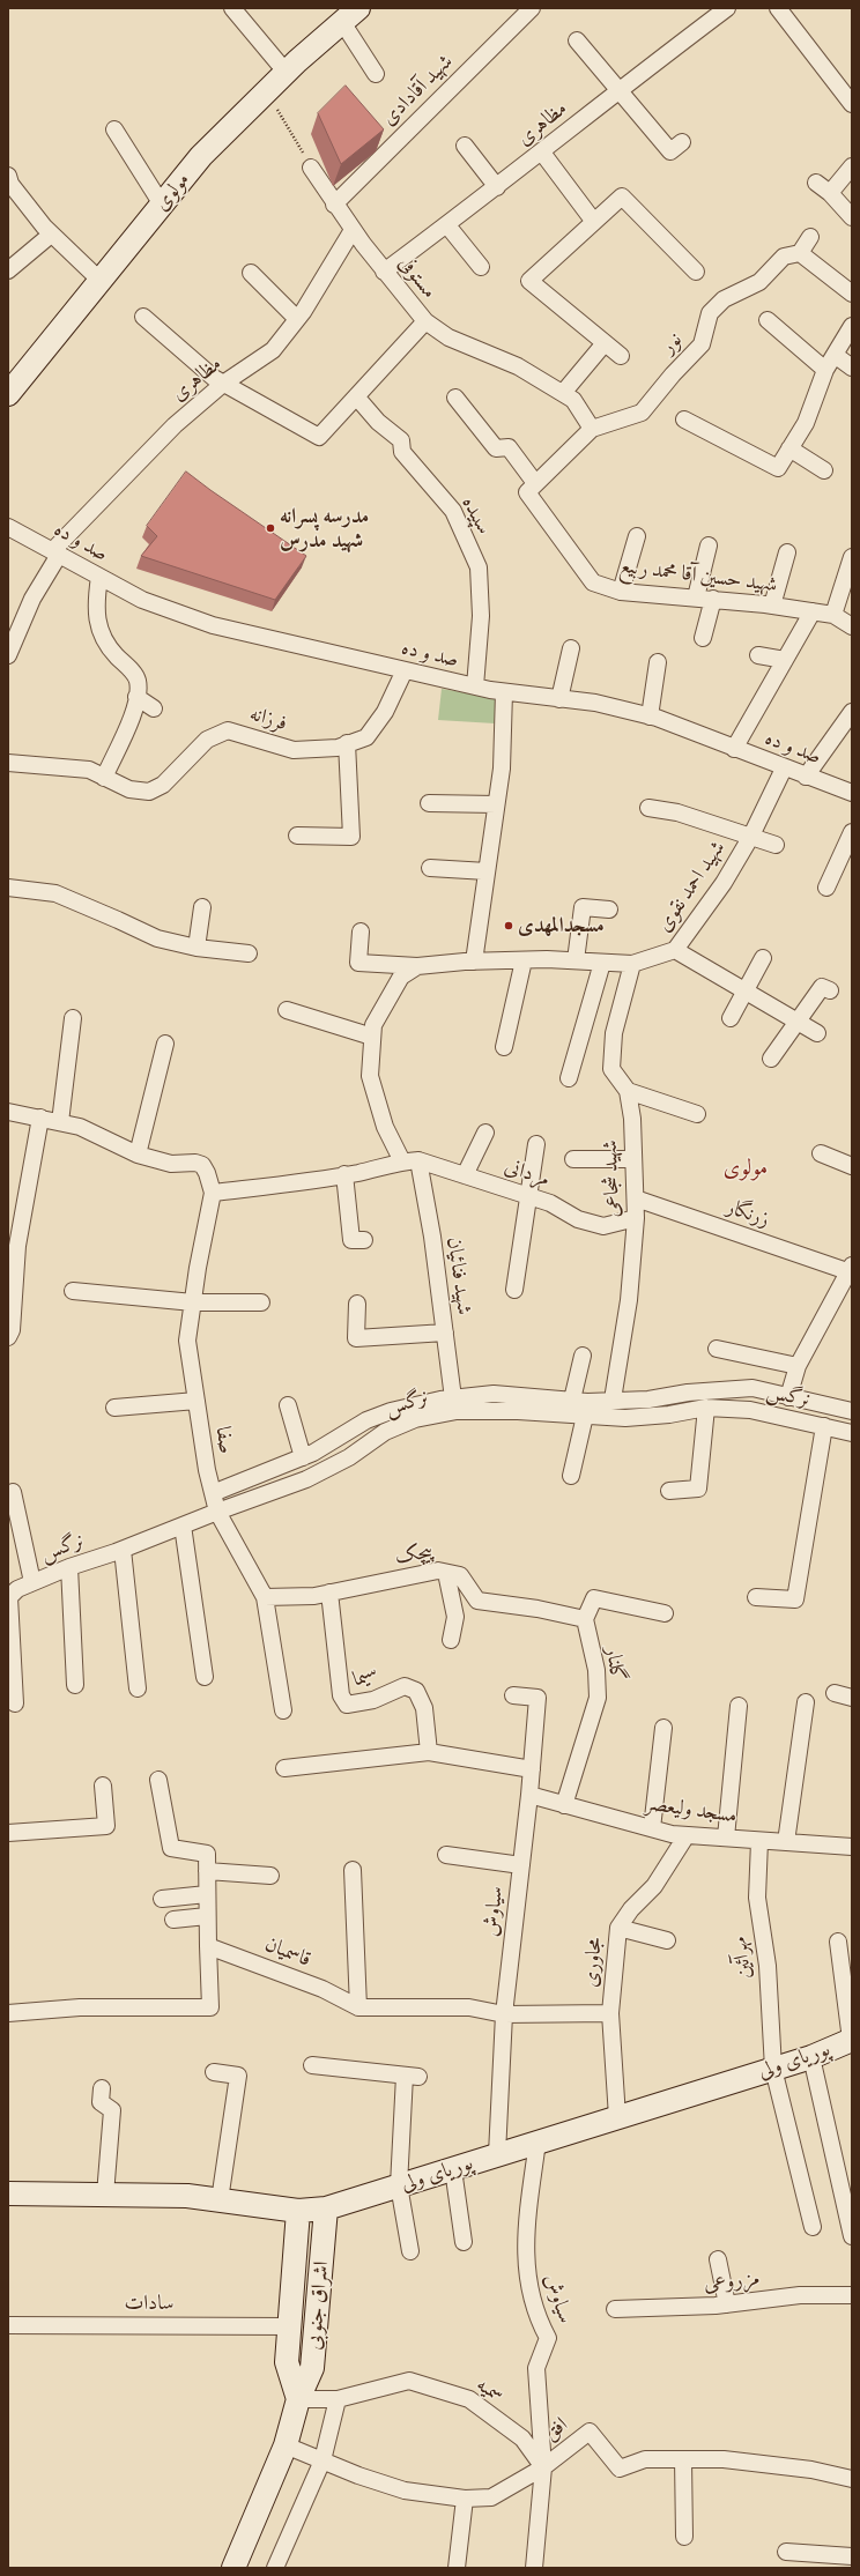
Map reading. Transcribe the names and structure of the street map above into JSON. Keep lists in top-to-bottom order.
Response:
{
  "streets": {
    "main road": ["مولوی", "پوریای ولی", "اشراق جنوبی"],
    "street": [
      "شهید آقادادی",
      "مظاهری",
      "مستوفی",
      "نور",
      "سپیده",
      "صد و ده",
      "شهید حسین آقا محمد ربیع",
      "فرزانه",
      "شهید احمد نقوی",
      "مردانی",
      "شهید شجاعی",
      "زرنگار",
      "شهید فنائیان",
      "نرگس",
      "صفا",
      "پیچک",
      "گلنار",
      "سیما",
      "مسجد ولیعصر",
      "سیاوش",
      "قاسمیان",
      "مهرآئین",
      "مجاوری",
      "مزروعی",
      "سادات",
      "سمیه",
      "افق"
    ]
  },
  "crossings": [
    ["شهید آقادادی", "مستوفی"],
    ["مظاهری", "مستوفی"],
    ["مظاهری", "صد و ده"],
    ["مستوفی", "نور"],
    ["نور", "شهید حسین آقا محمد ربیع"],
    ["سپیده", "صد و ده"],
    ["صد و ده", "فرزانه"],
    ["صد و ده", "شهید احمد نقوی"],
    ["شهید احمد نقوی", "شهید شجاعی"],
    ["مردانی", "شهید شجاعی"],
    ["مردانی", "شهید فنائیان"],
    ["شهید شجاعی", "زرنگار"],
    ["شهید شجاعی", "نرگس"],
    ["شهید فنائیان", "نرگس"],
    ["نرگس", "صفا"],
    ["صفا", "پیچک"],
    ["پیچک", "گلنار"],
    ["پیچک", "سیما"],
    ["گلنار", "مسجد ولیعصر"],
    ["مسجد ولیعصر", "سیاوش"],
    ["مسجد ولیعصر", "مهرآئین"],
    ["مسجد ولیعصر", "مجاوری"],
    ["سیاوش", "قاسمیان"],
    ["سیاوش", "پوریای ولی"],
    ["سیاوش", "سمیه"],
    ["سیاوش", "افق"],
    ["قاسمیان", "مجاوری"],
    ["مهرآئین", "پوریای ولی"],
    ["مجاوری", "پوریای ولی"],
    ["پوریای ولی", "اشراق جنوبی"],
    ["سادات", "اشراق جنوبی"],
    ["اشراق جنوبی", "سمیه"],
    ["اشراق جنوبی", "افق"],
    ["سمیه", "افق"]
  ],
  "districts": ["مولوی"],
  "places": ["مدرسه پسرانه شهید مدرس", "مسجدالمهدی"]
}
